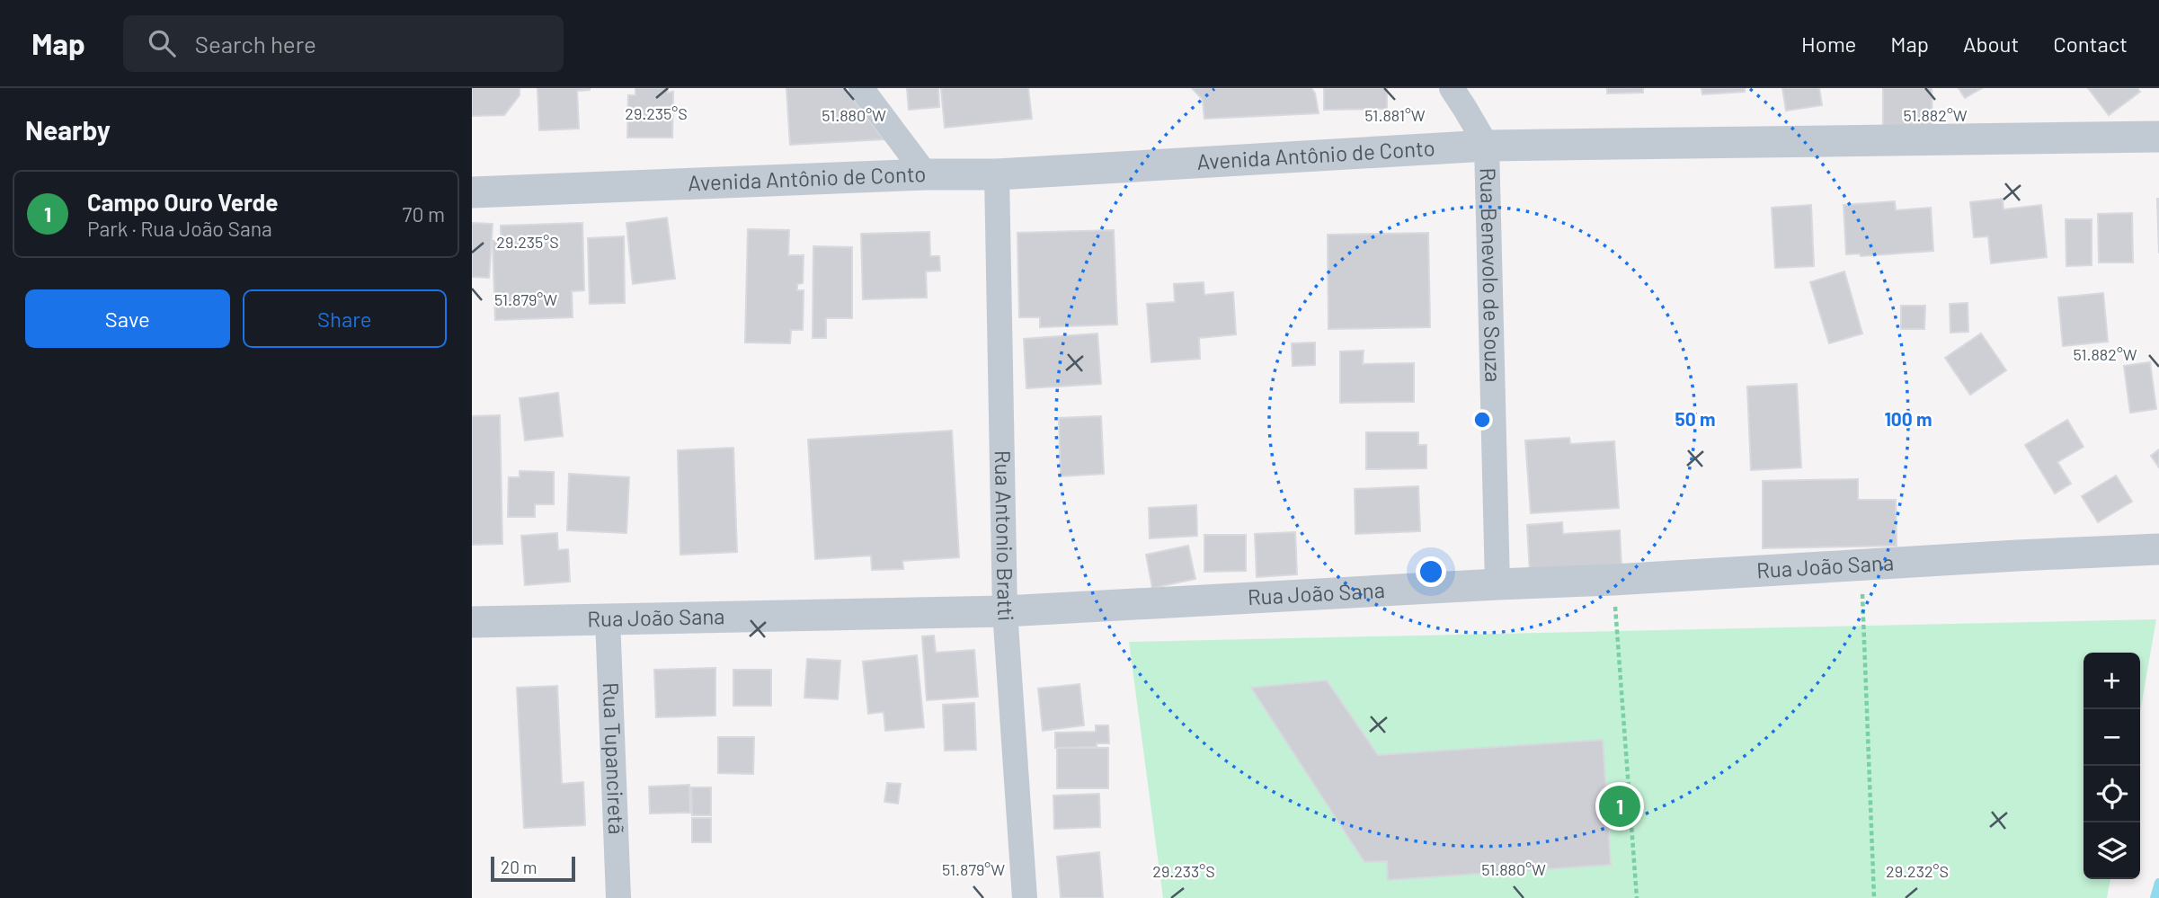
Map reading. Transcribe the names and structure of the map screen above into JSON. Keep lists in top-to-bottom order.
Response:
{
  "streets": {
    "street": [
      "Avenida Antônio de Conto",
      "Rua Benevolo de Souza",
      "Rua Antonio Bratti",
      "Rua João Sana",
      "Rua Tupanciretã"
    ]
  },
  "crossings": [
    ["Avenida Antônio de Conto", "Rua Benevolo de Souza"],
    ["Avenida Antônio de Conto", "Rua Antonio Bratti"],
    ["Rua Benevolo de Souza", "Rua João Sana"],
    ["Rua Antonio Bratti", "Rua João Sana"],
    ["Rua João Sana", "Rua Tupanciretã"]
  ],
  "scale_bar": "20 m",
  "page": {
    "header": "Map",
    "search": "Search here",
    "nav": [
      "Home",
      "Map",
      "About",
      "Contact"
    ],
    "heading": "Nearby",
    "list": [
      {
        "mark": "1",
        "name": "Campo Ouro Verde",
        "note": "Park · Rua João Sana",
        "value": "70 m"
      }
    ],
    "buttons": ["Save", "Share"],
    "map_buttons": ["+", "−"],
    "pins": "1",
    "scale": "20 m"
  },
  "coordinates": [
    "29.235°S",
    "51.880°W",
    "51.881°W",
    "51.882°W",
    "51.879°W",
    "29.233°S",
    "29.232°S"
  ],
  "rings": ["50 m", "100 m"]
}
